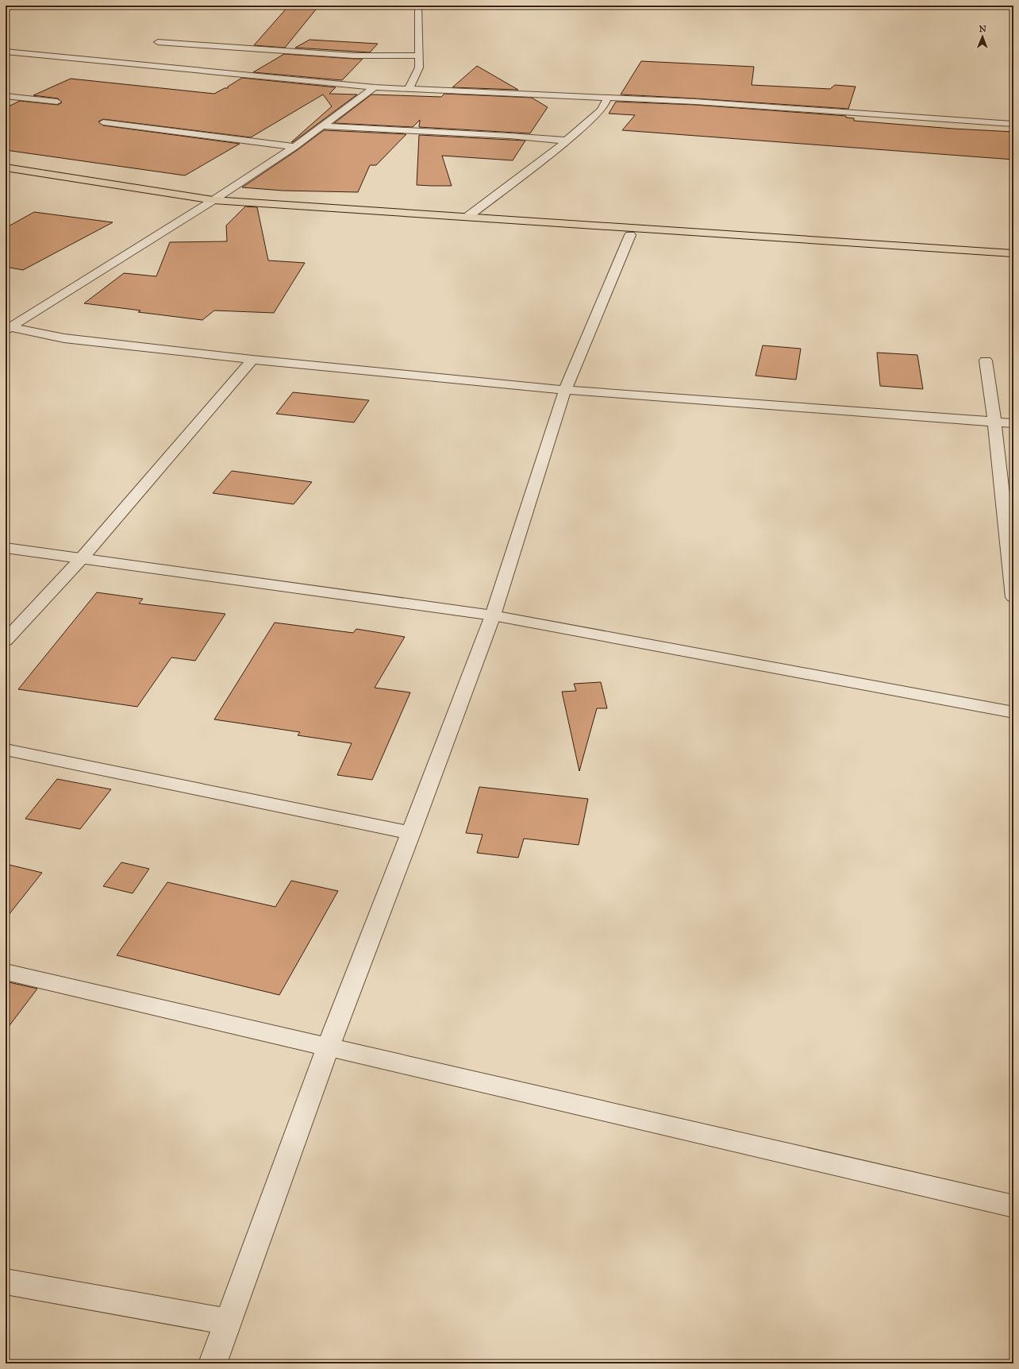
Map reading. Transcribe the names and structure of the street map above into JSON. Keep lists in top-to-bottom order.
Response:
{
  "north": "top"
}
